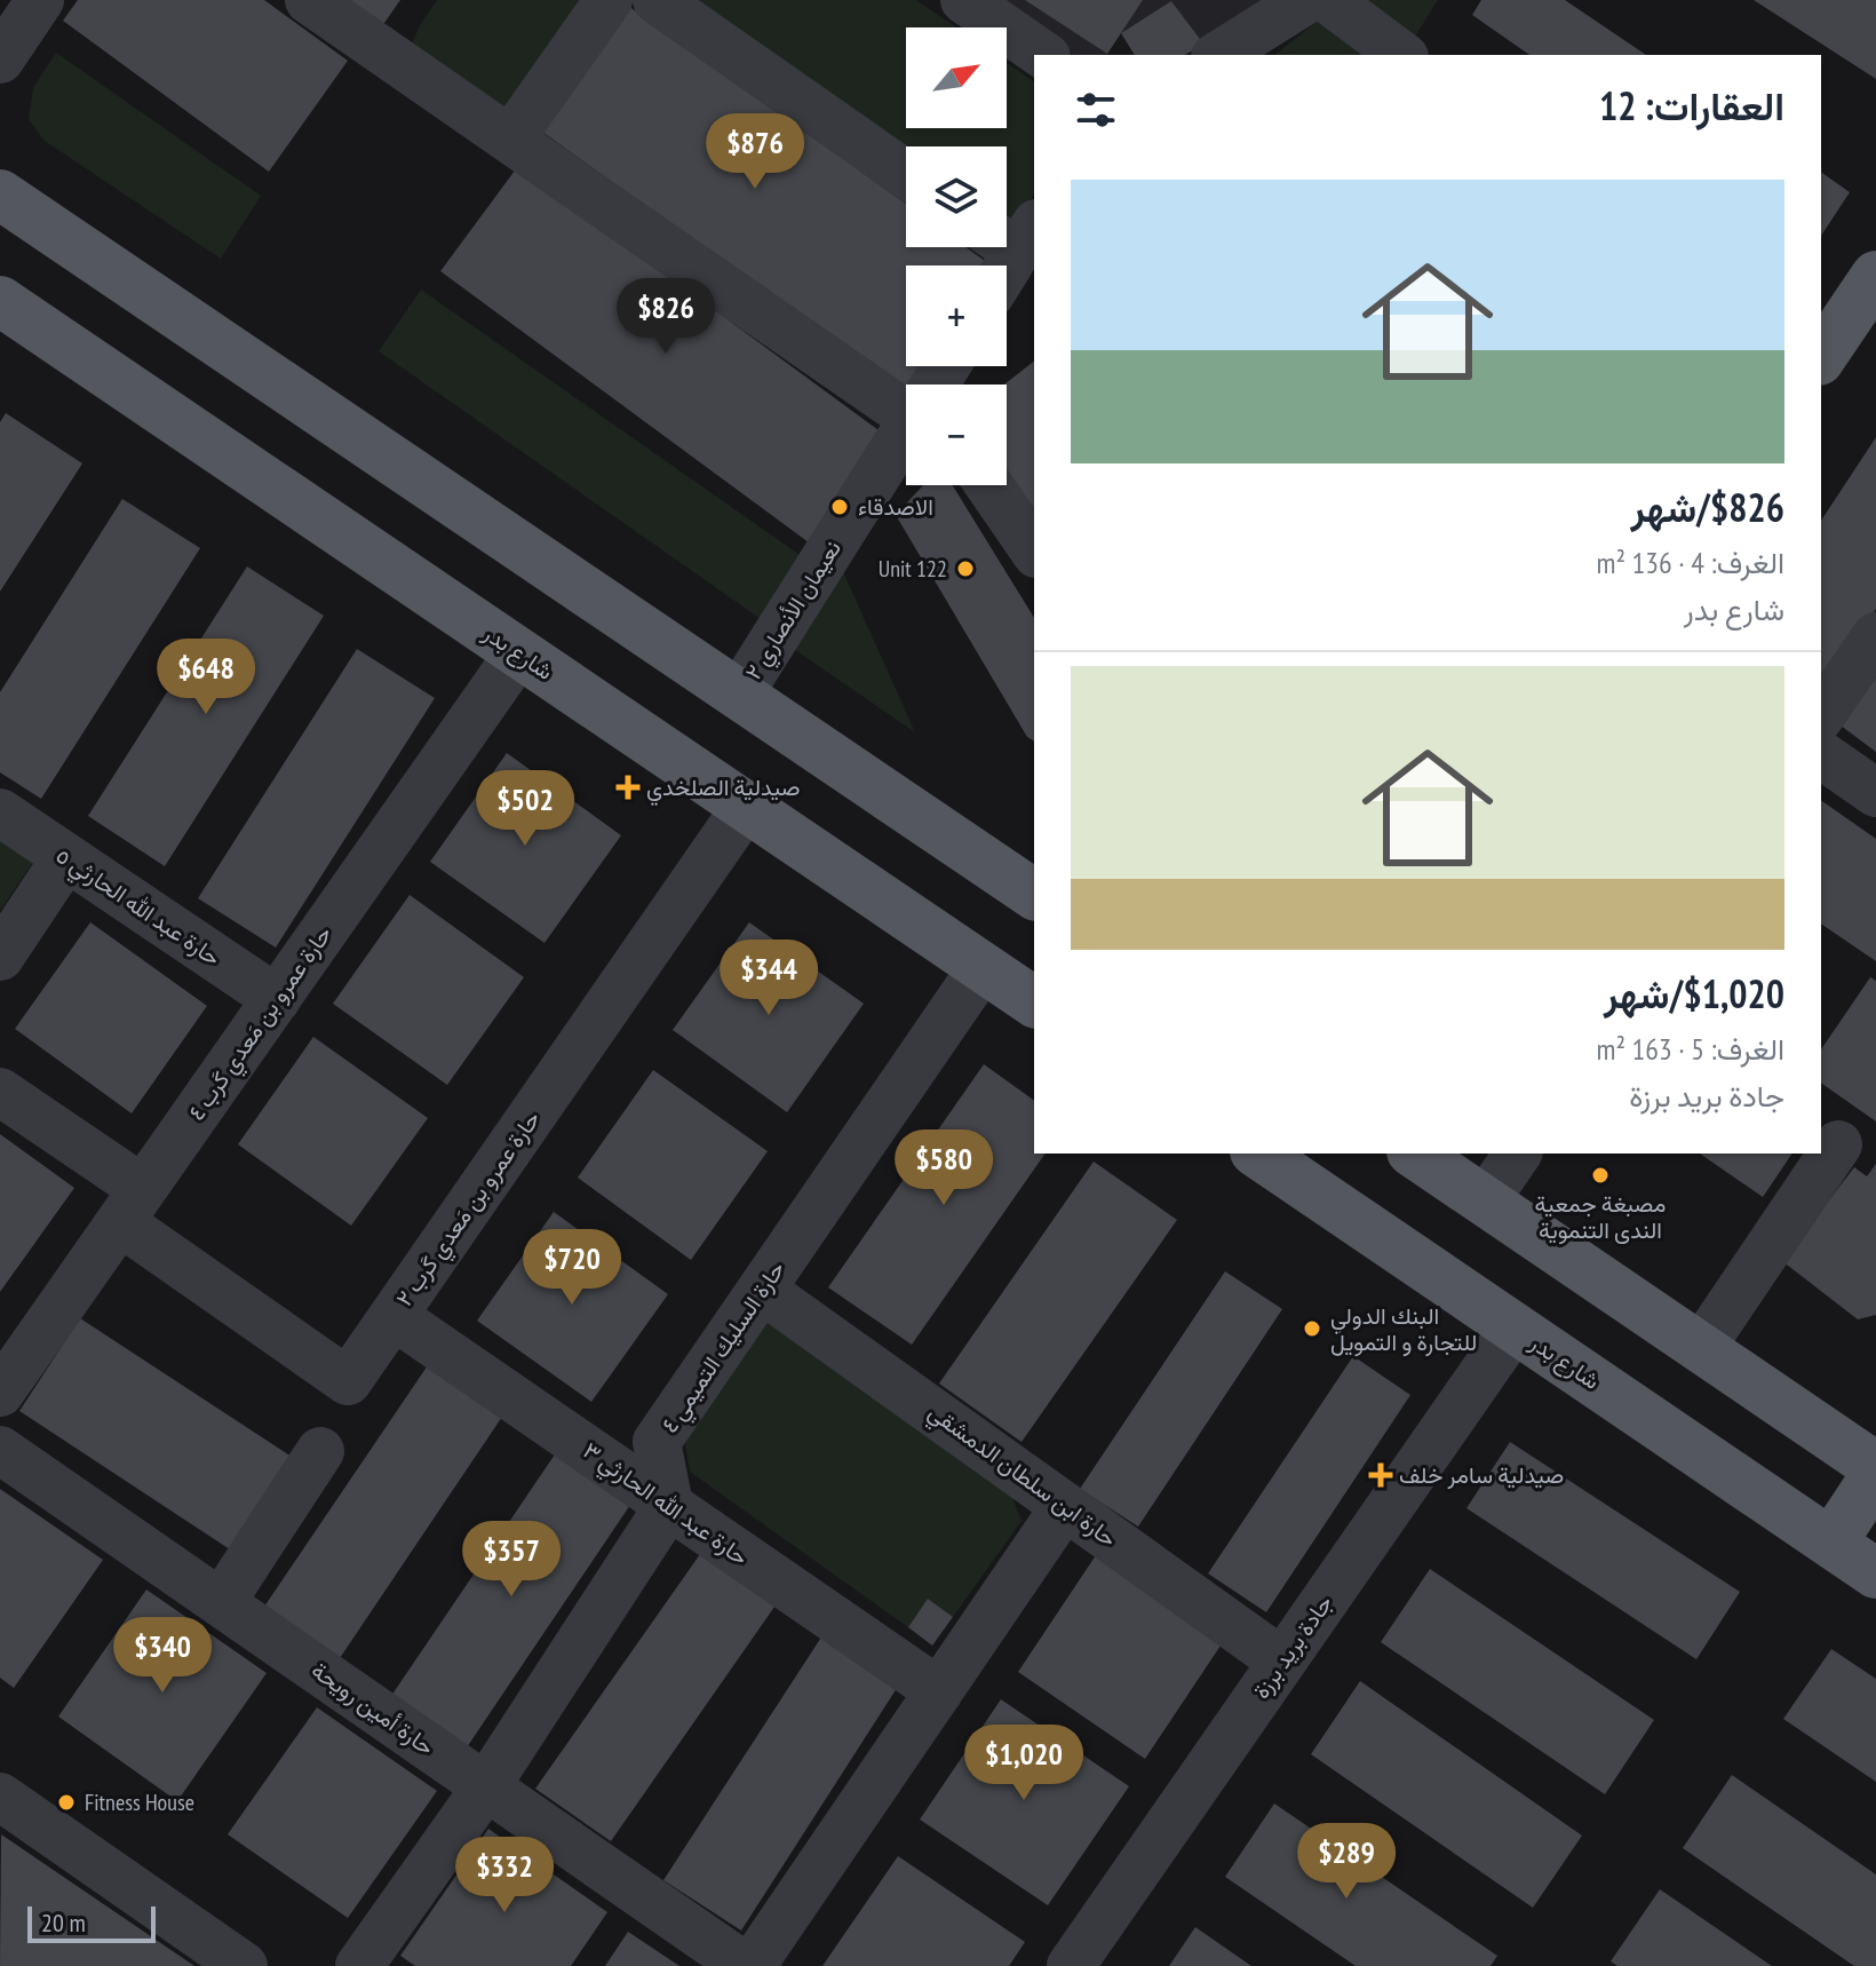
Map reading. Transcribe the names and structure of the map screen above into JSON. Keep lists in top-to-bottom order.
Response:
{
  "streets": {
    "main road": ["شارع بدر"],
    "street": [
      "نعيمان الأنصاري ٢",
      "حارة عبد الله الحارثي ٥",
      "حارة عمرو بن مَعدي كَرب ٤",
      "حارة عمرو بن مَعدي كَرب ٢",
      "حارة السليك التميمي ٤",
      "حارة ابن سلطان الدمشقي",
      "حارة عبد الله الحارثي ٣",
      "جادة بريد برزة",
      "حارة أمين رويحة"
    ]
  },
  "crossings": [
    ["شارع بدر", "حارة عمرو بن مَعدي كَرب ٤"],
    ["شارع بدر", "حارة عمرو بن مَعدي كَرب ٢"],
    ["شارع بدر", "حارة السليك التميمي ٤"],
    ["شارع بدر", "جادة بريد برزة"],
    ["حارة عبد الله الحارثي ٥", "حارة عمرو بن مَعدي كَرب ٤"],
    ["حارة عمرو بن مَعدي كَرب ٤", "حارة عمرو بن مَعدي كَرب ٢"],
    ["حارة عمرو بن مَعدي كَرب ٢", "حارة عبد الله الحارثي ٣"],
    ["حارة السليك التميمي ٤", "حارة ابن سلطان الدمشقي"],
    ["حارة السليك التميمي ٤", "حارة عبد الله الحارثي ٣"],
    ["حارة ابن سلطان الدمشقي", "جادة بريد برزة"]
  ],
  "places": {
    "other": [
      "الاصدقاء",
      "Unit 122",
      "مصبغة جمعية الندى التنموية",
      "البنك الدولي للتجارة و التمويل",
      "Fitness House"
    ],
    "health": ["صيدلية الصلخدي", "صيدلية سامر خلف"]
  },
  "scale_bar": "20 m",
  "north": "top right",
  "page": {
    "map_buttons": ["+", "−"],
    "heading": "العقارات: 12",
    "price": [
      "$876",
      "$826",
      "$648",
      "$502",
      "$344",
      "$580",
      "$720",
      "$357",
      "$340",
      "$1,020",
      "$289",
      "$332"
    ],
    "list": [
      {
        "name": "$826/شهر",
        "note": "الغرف: 4 · 136 m² · شارع بدر"
      },
      {
        "name": "$1,020/شهر",
        "note": "الغرف: 5 · 163 m² · جادة بريد برزة"
      }
    ],
    "scale": "20 m"
  }
}
